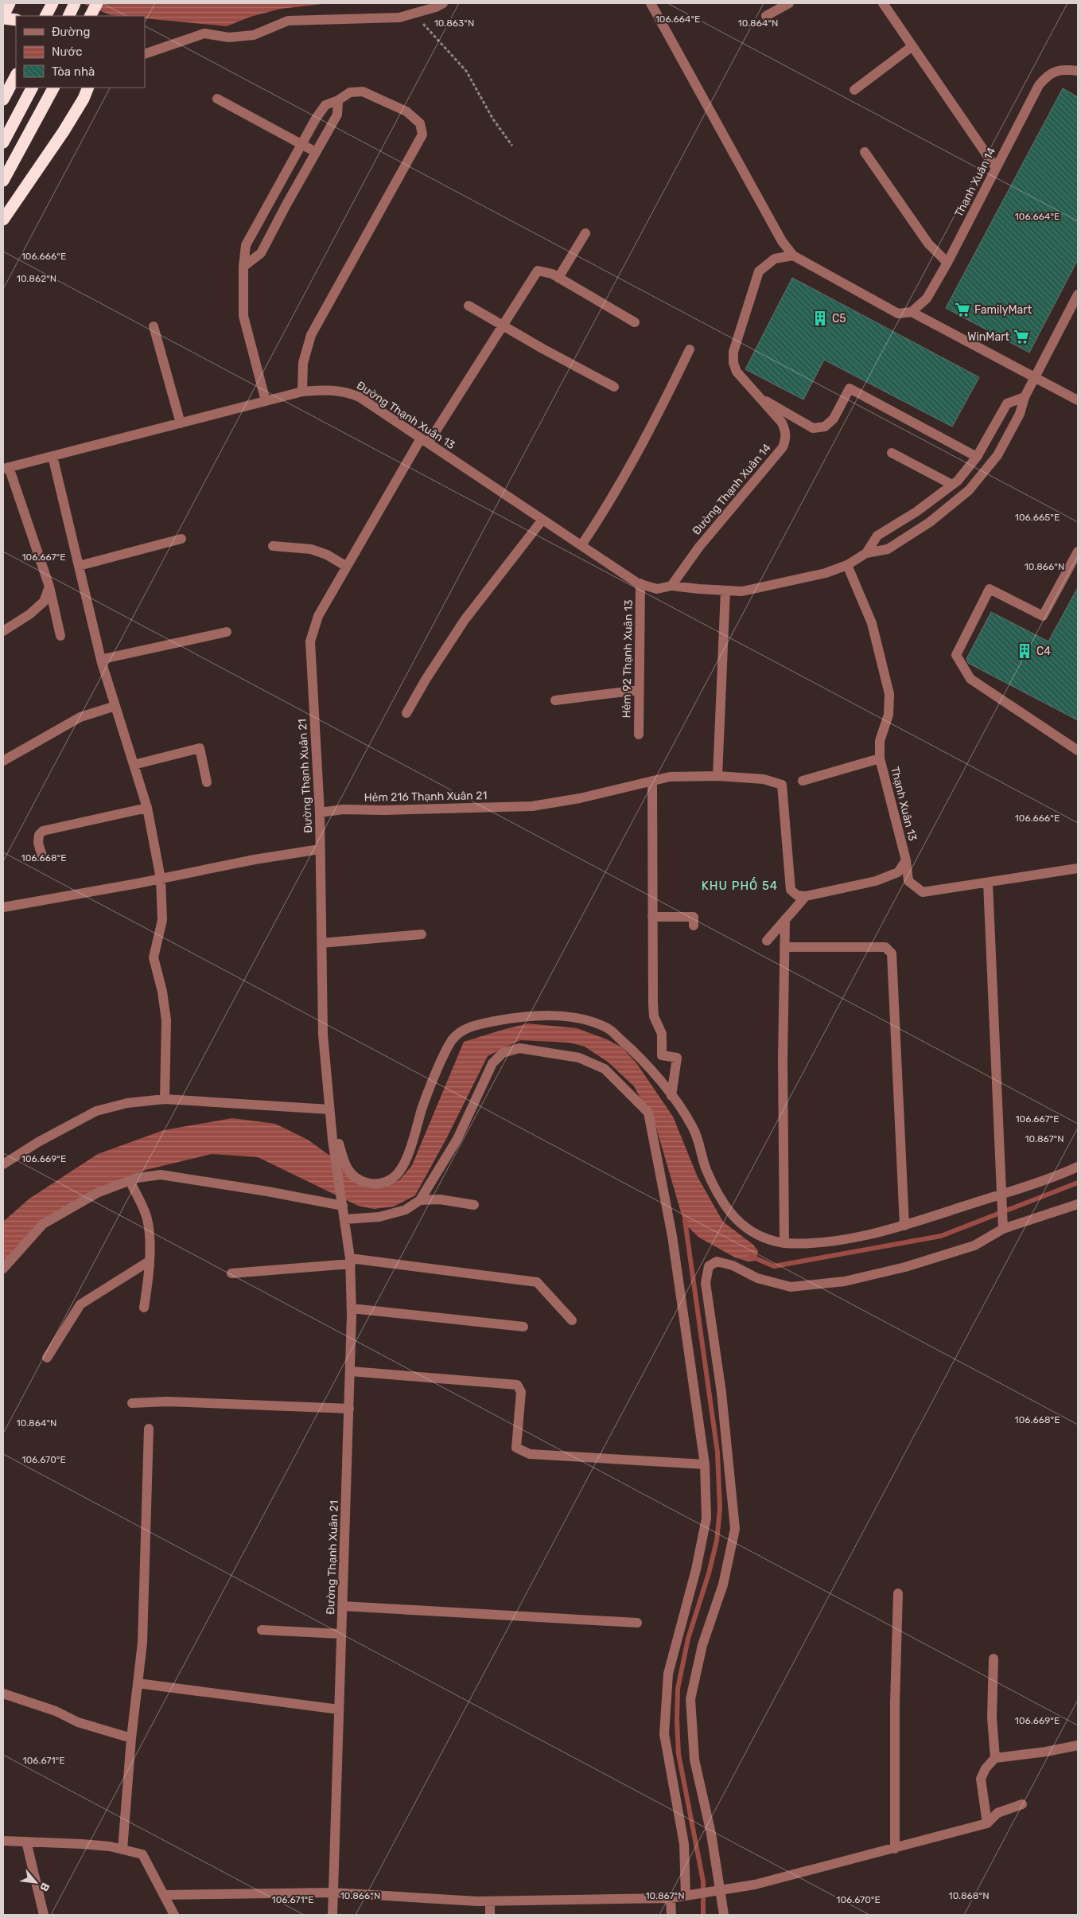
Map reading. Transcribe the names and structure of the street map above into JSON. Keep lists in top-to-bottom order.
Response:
{
  "streets": {
    "street": [
      "Thạnh Xuân 14",
      "Đường Thạnh Xuân 13",
      "Đường Thạnh Xuân 14",
      "Hẻm 92 Thạnh Xuân 13",
      "Đường Thạnh Xuân 21",
      "Hẻm 216 Thạnh Xuân 21",
      "Thạnh Xuân 13"
    ]
  },
  "crossings": [
    ["Đường Thạnh Xuân 13", "Đường Thạnh Xuân 14"],
    ["Đường Thạnh Xuân 13", "Hẻm 92 Thạnh Xuân 13"],
    ["Đường Thạnh Xuân 13", "Đường Thạnh Xuân 21"],
    ["Đường Thạnh Xuân 21", "Hẻm 216 Thạnh Xuân 21"]
  ],
  "districts": ["KHU PHỐ 54"],
  "places": {
    "supermarket": ["FamilyMart", "WinMart"],
    "building": ["C5", "C4"]
  },
  "legend": ["Đường", "Nước", "Tòa nhà"],
  "north": "bottom right",
  "coordinates": [
    "106.664°E",
    "10.863°N",
    "10.864°N",
    "106.666°E",
    "10.862°N",
    "106.665°E",
    "106.667°E",
    "10.866°N",
    "106.668°E",
    "10.867°N",
    "106.669°E",
    "106.670°E",
    "106.671°E",
    "10.868°N"
  ]
}
